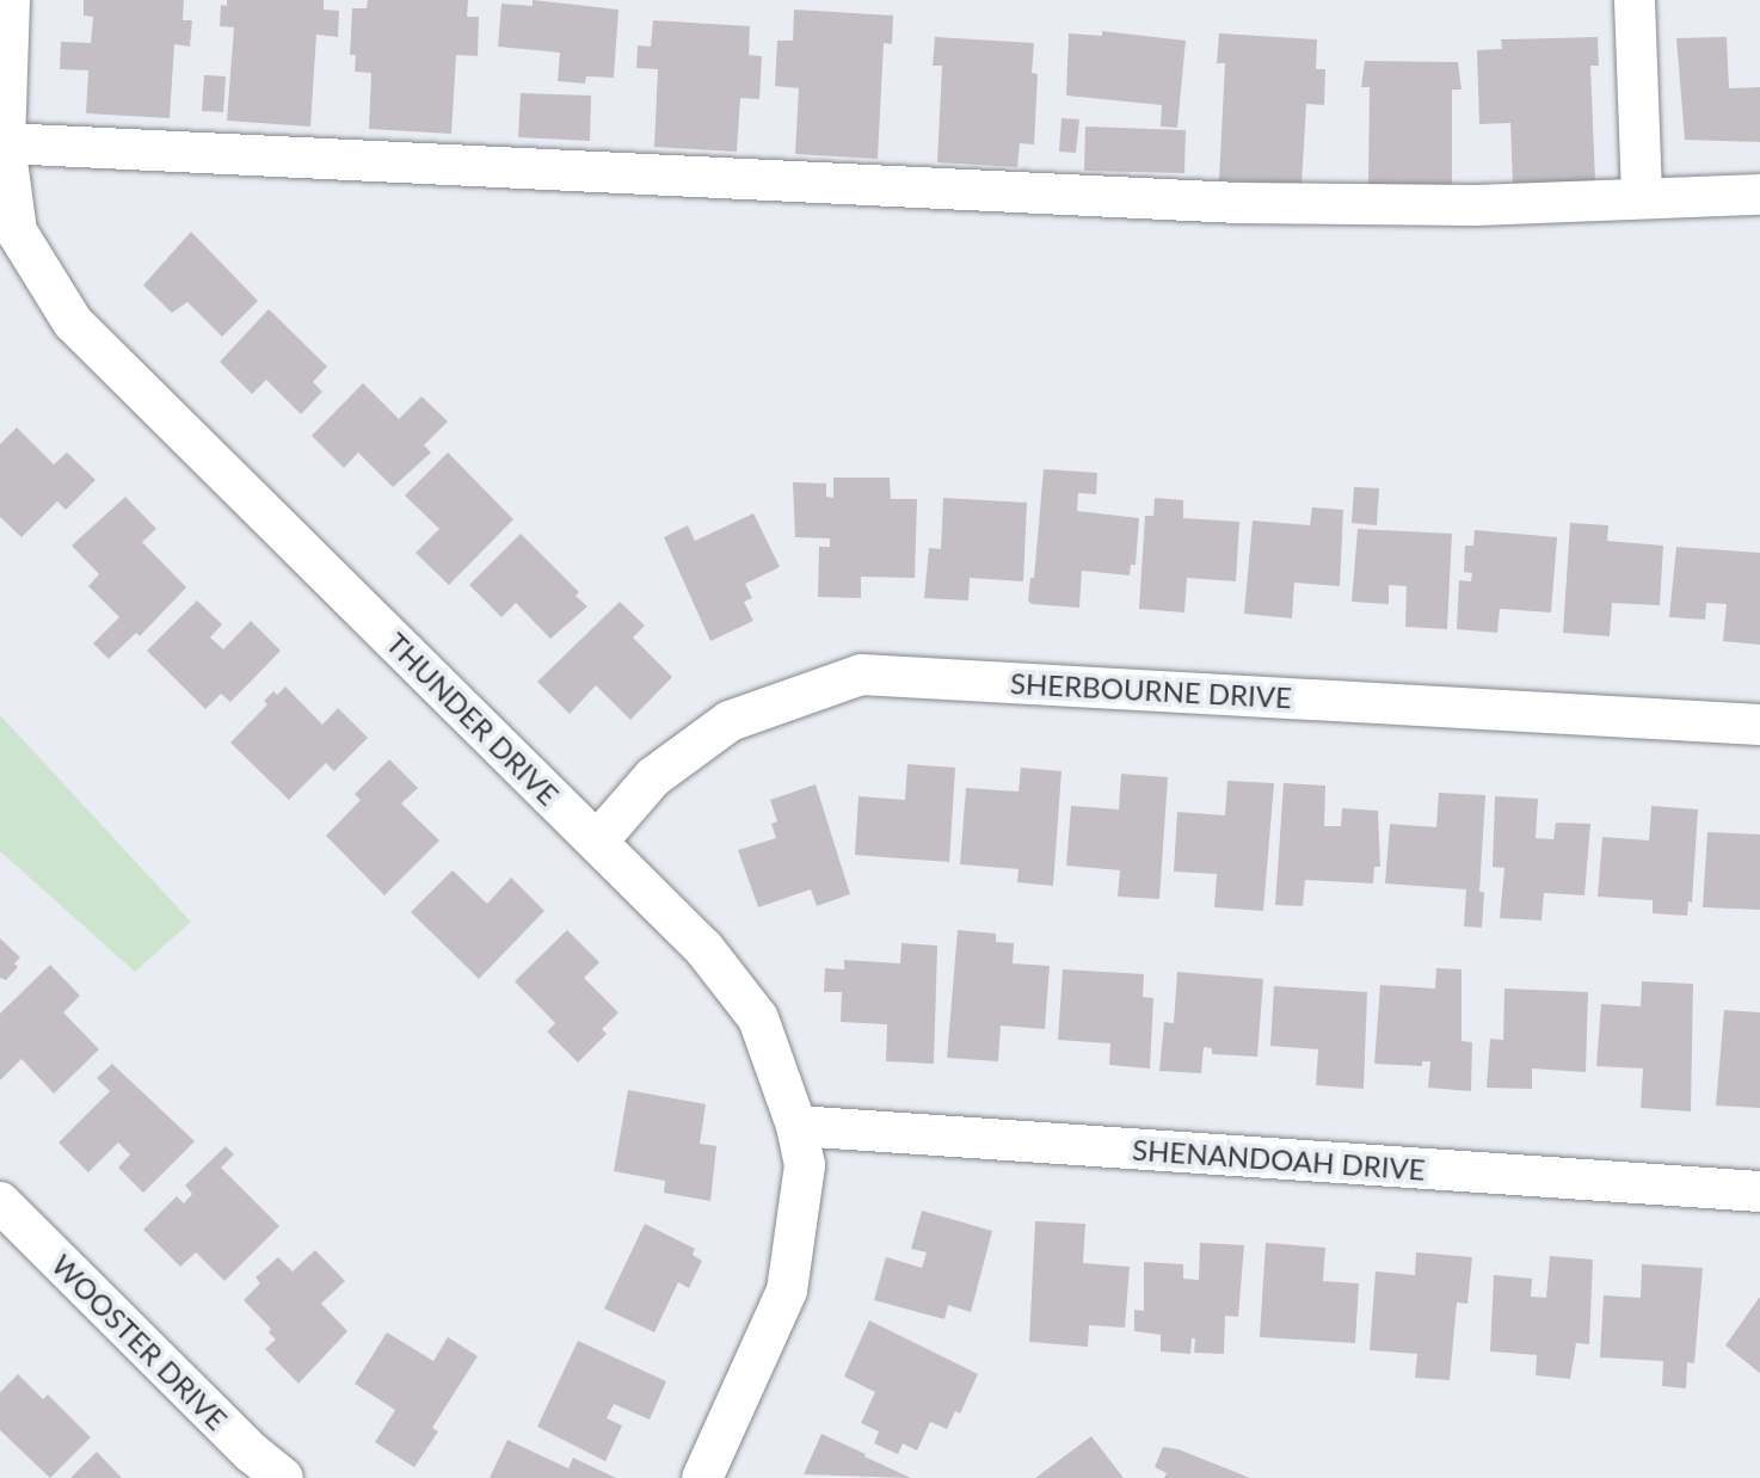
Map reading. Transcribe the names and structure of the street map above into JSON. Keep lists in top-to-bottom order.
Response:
{
  "streets": {
    "street": [
      "SHERBOURNE DRIVE",
      "THUNDER DRIVE",
      "SHENANDOAH DRIVE",
      "WOOSTER DRIVE"
    ]
  },
  "crossings": [
    ["SHERBOURNE DRIVE", "THUNDER DRIVE"],
    ["THUNDER DRIVE", "SHENANDOAH DRIVE"]
  ]
}
